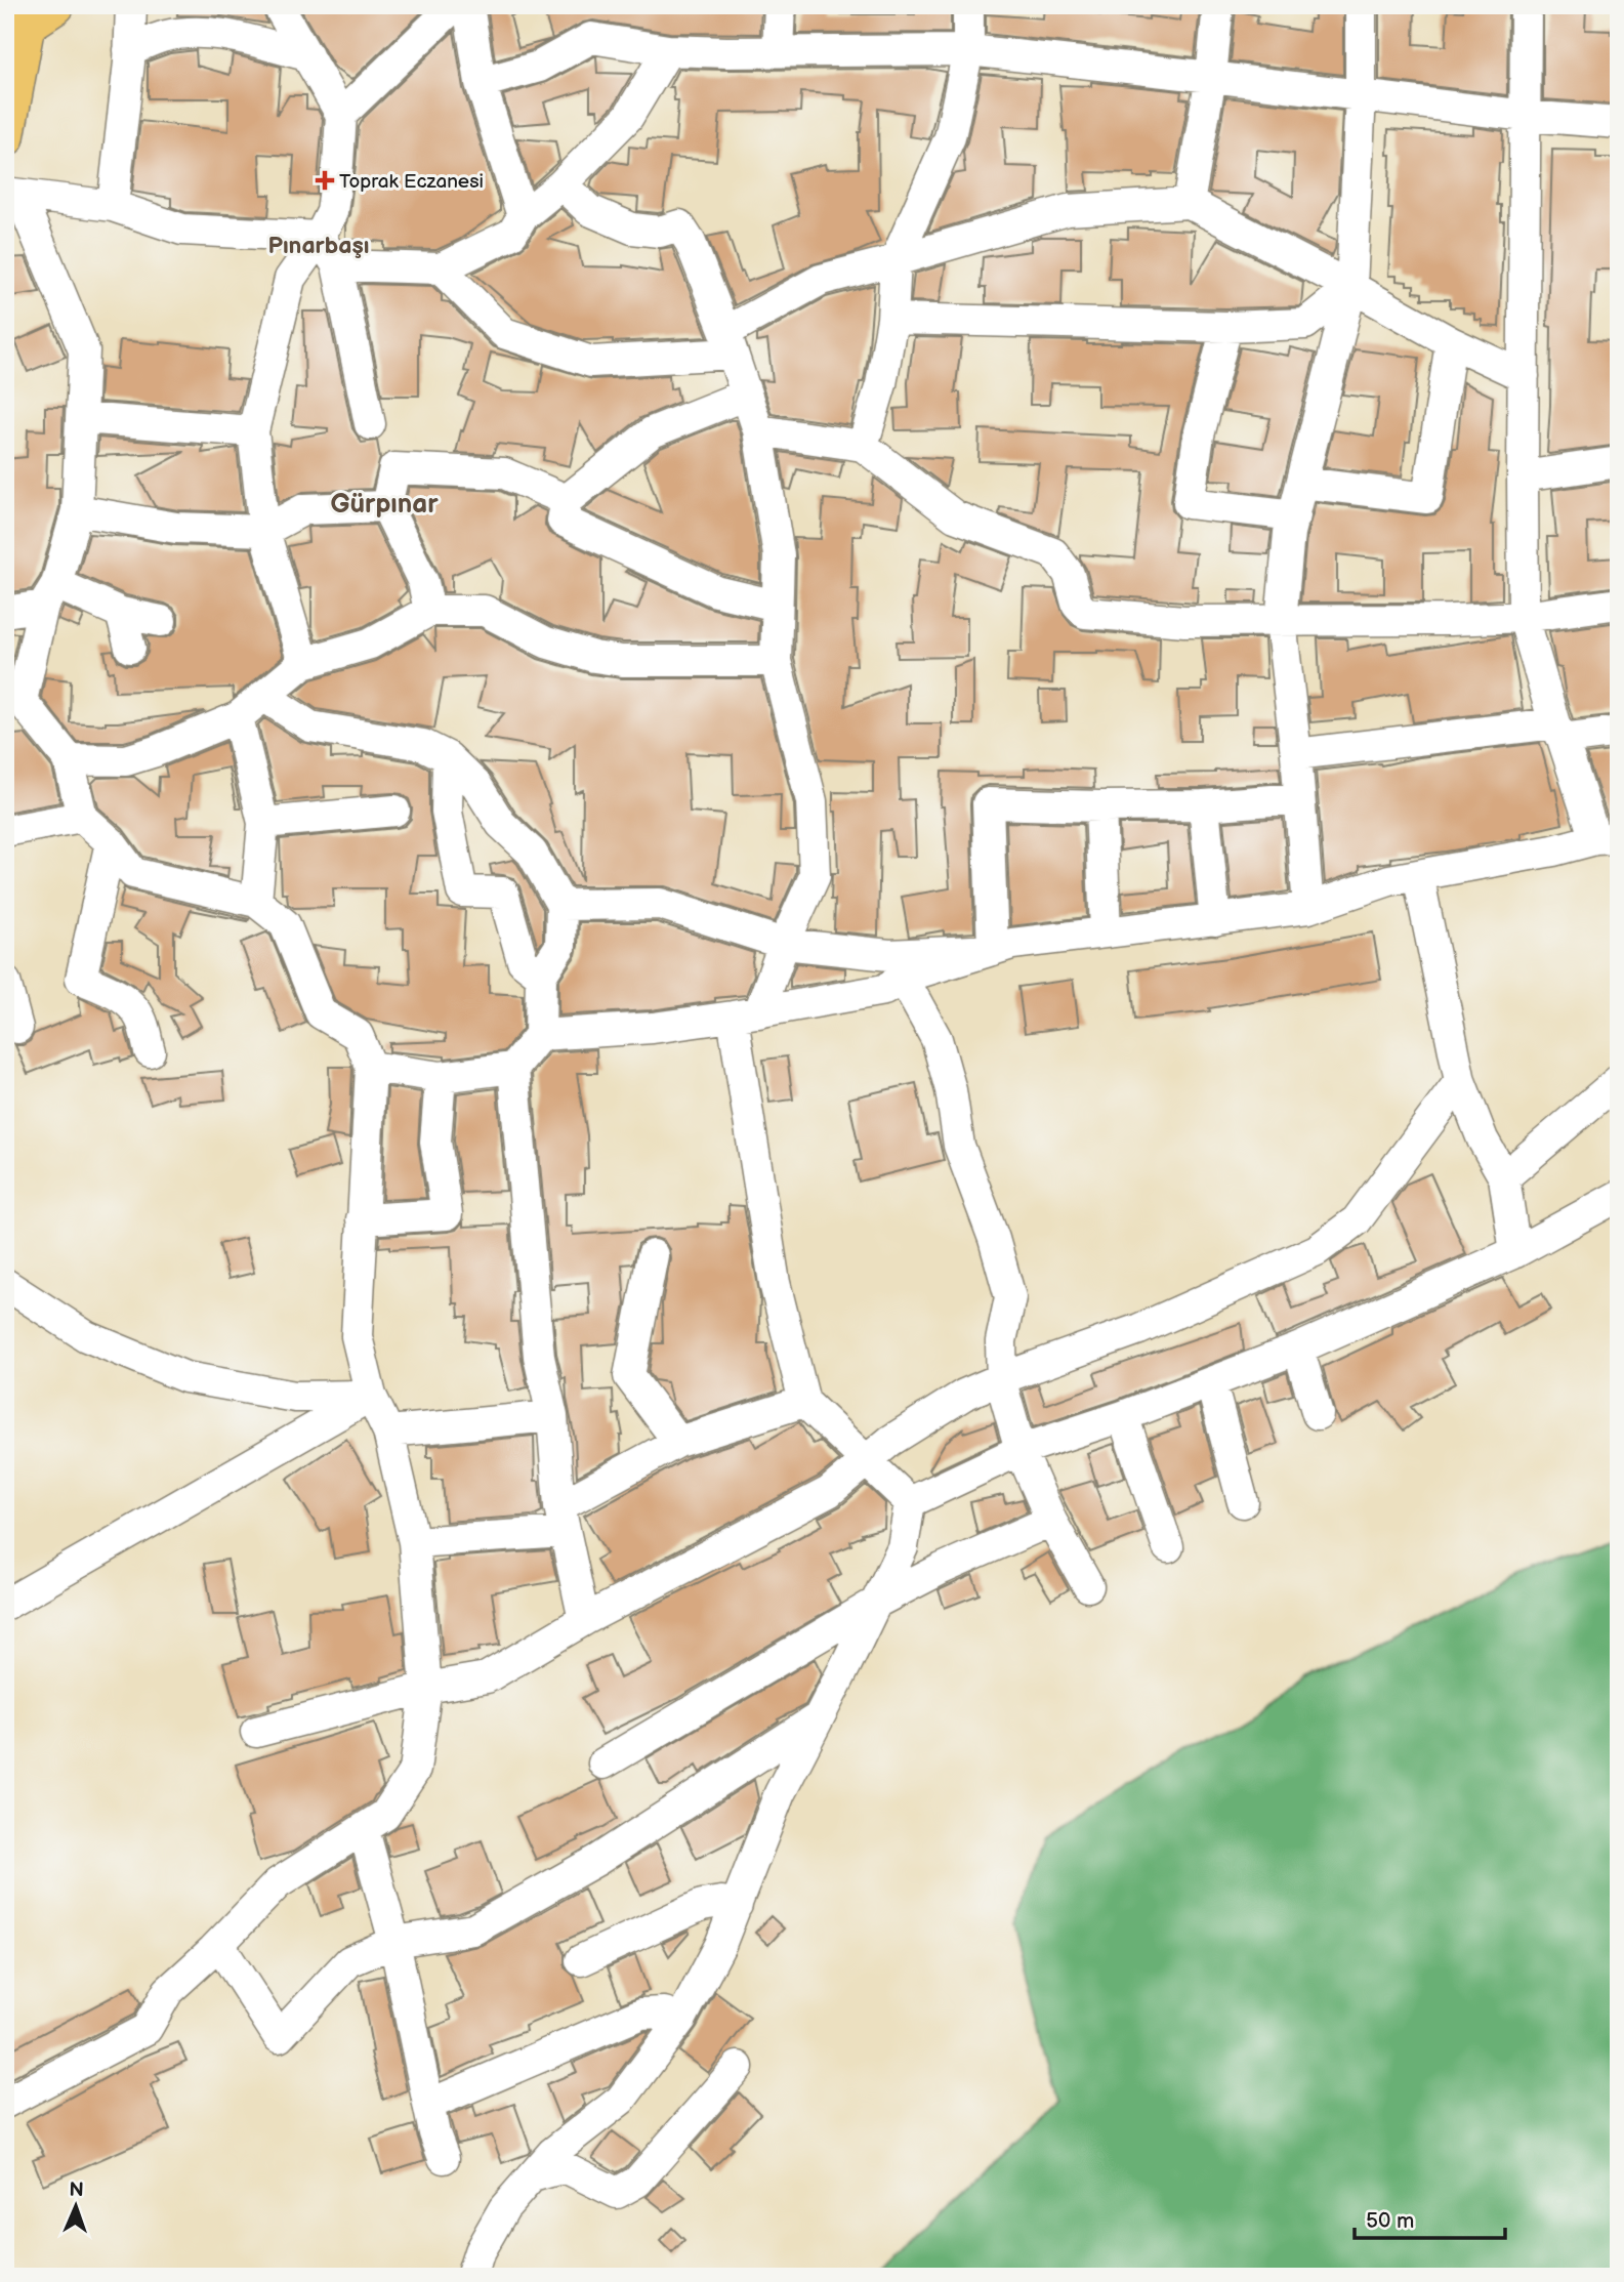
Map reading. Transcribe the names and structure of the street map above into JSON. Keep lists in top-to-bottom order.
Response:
{
  "districts": ["Pınarbaşı", "Gürpınar"],
  "places": {
    "health": ["Toprak Eczanesi"]
  },
  "scale_bar": "50 m",
  "north": "top"
}
